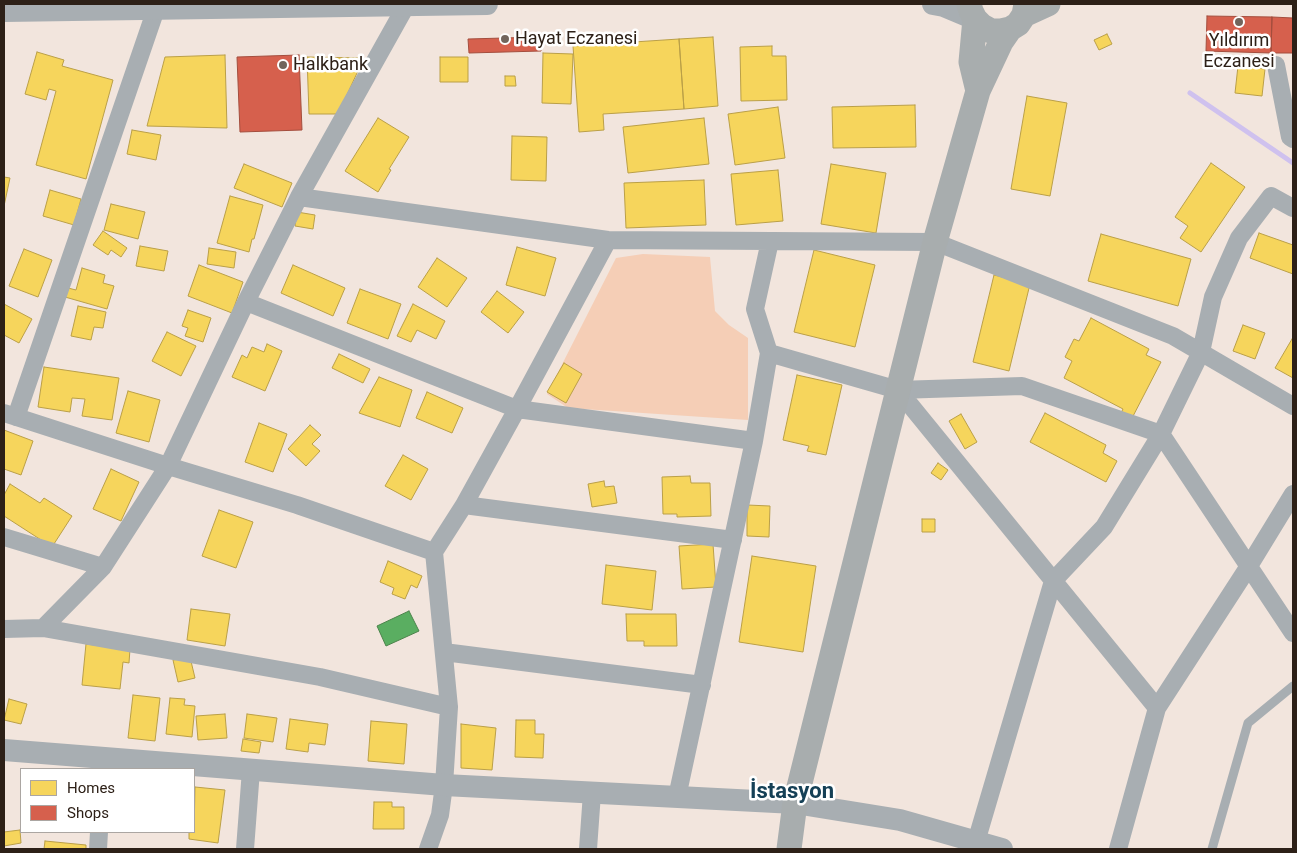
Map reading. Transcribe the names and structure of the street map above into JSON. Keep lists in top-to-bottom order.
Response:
{
  "districts": ["İstasyon"],
  "places": ["Yıldırım Eczanesi", "Hayat Eczanesi", "Halkbank"],
  "legend": ["Homes", "Shops"]
}
